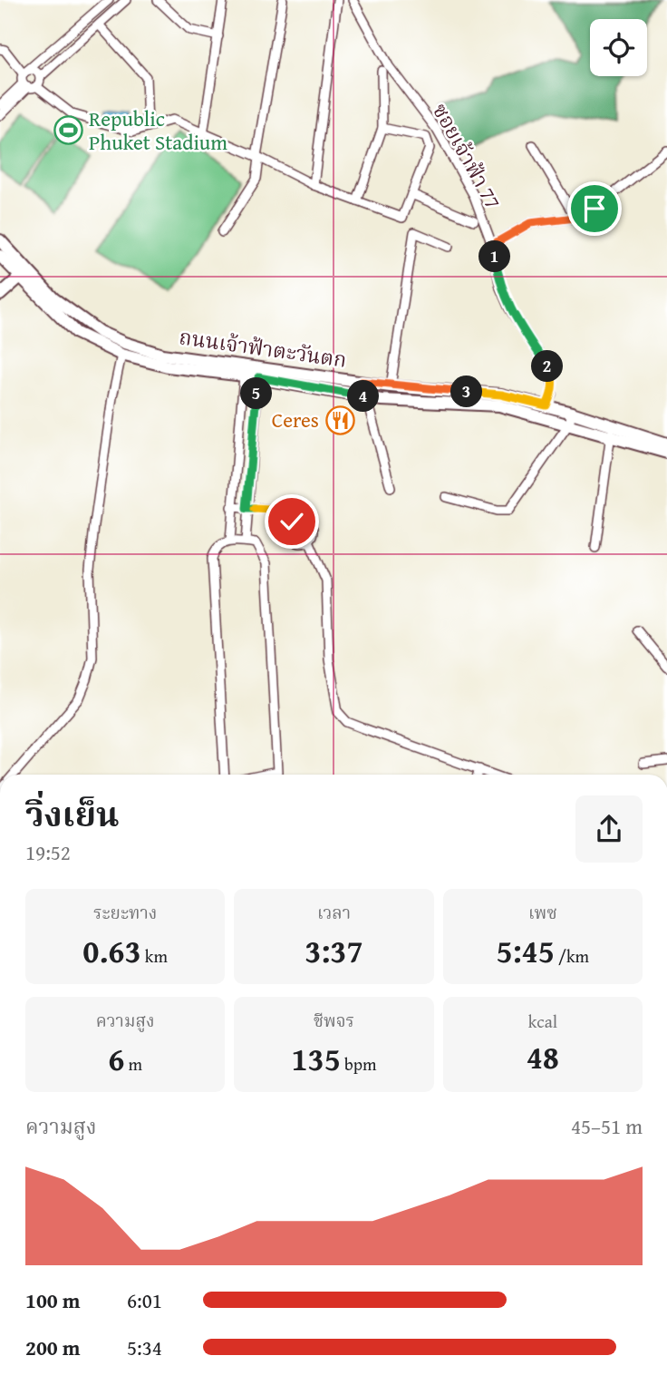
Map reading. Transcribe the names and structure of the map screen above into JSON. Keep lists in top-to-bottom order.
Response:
{
  "streets": {
    "main road": ["ถนนเจ้าฟ้าตะวันตก"],
    "street": ["ซอยเจ้าฟ้า 77"]
  },
  "crossings": [
    ["ซอยเจ้าฟ้า 77", "ถนนเจ้าฟ้าตะวันตก"]
  ],
  "places": {
    "sports": ["Republic Phuket Stadium"],
    "restaurant": ["Ceres"]
  },
  "page": {
    "pins": [
      "1",
      "2",
      "3",
      "5",
      "4"
    ],
    "heading": ["วิ่งเย็น", "19:52"],
    "stats": [
      ["ระยะทาง", "0.63 km"],
      ["เวลา", "3:37"],
      ["เพซ", "5:45 /km"],
      ["ความสูง", "6 m"],
      ["ชีพจร", "135 bpm"],
      ["kcal", "48"]
    ],
    "chart": ["ความสูง", "45–51 m"],
    "list": [
      {
        "name": "100 m",
        "note": "6:01"
      },
      {
        "name": "200 m",
        "note": "5:34"
      }
    ]
  }
}
